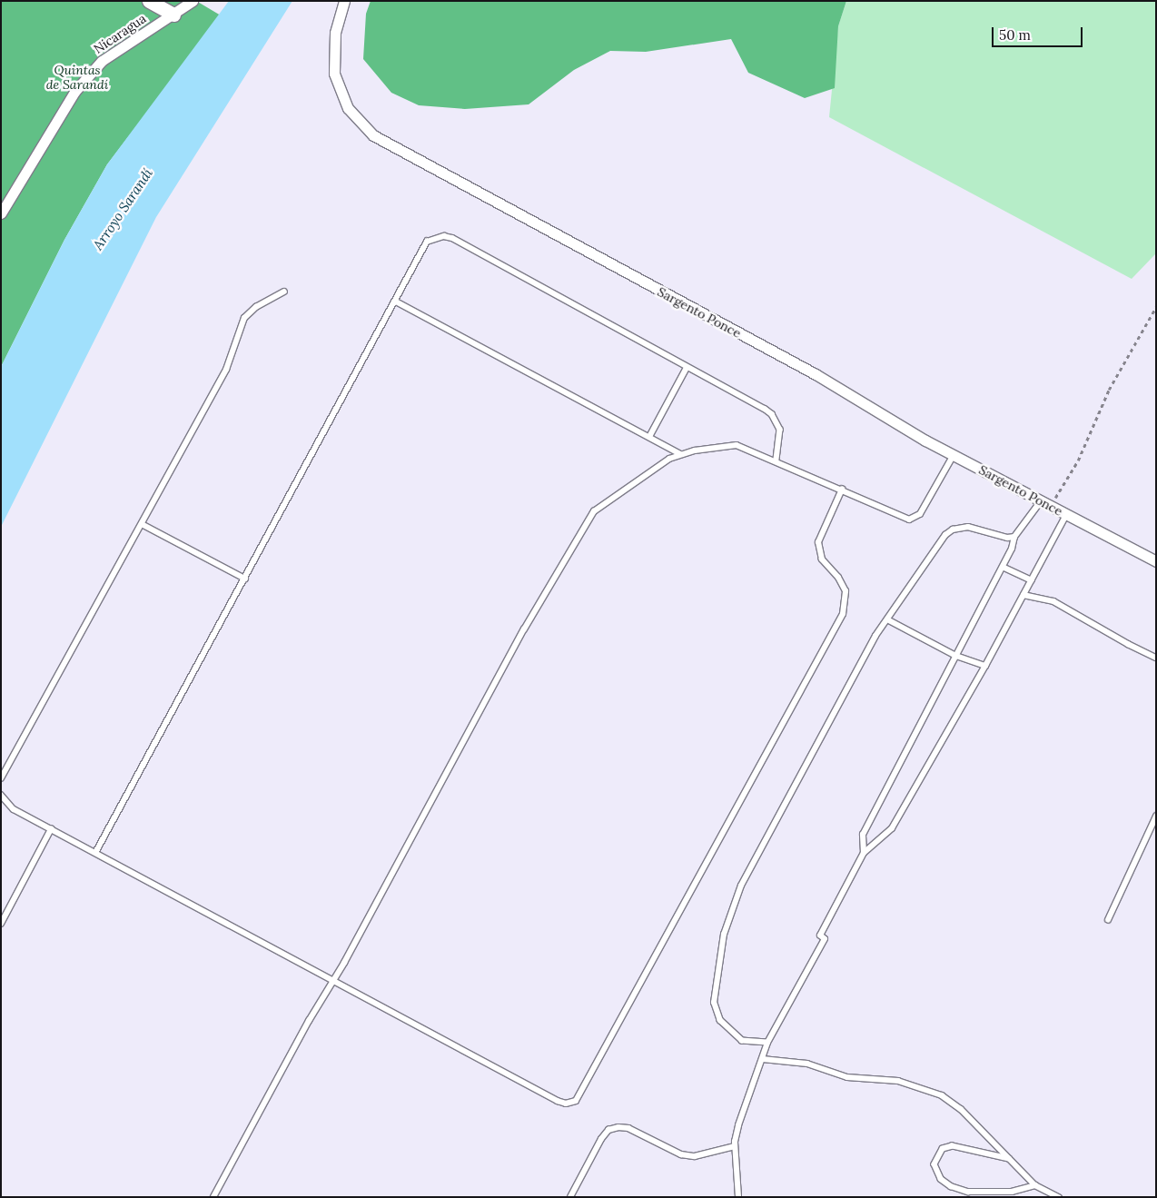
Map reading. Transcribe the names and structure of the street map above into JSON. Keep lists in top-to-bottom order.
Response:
{
  "streets": {
    "street": ["Nicaragua", "Sargento Ponce"]
  },
  "water": ["Arroyo Sarandí"],
  "parks": ["Quintas de Sarandí"],
  "scale_bar": "50 m"
}
